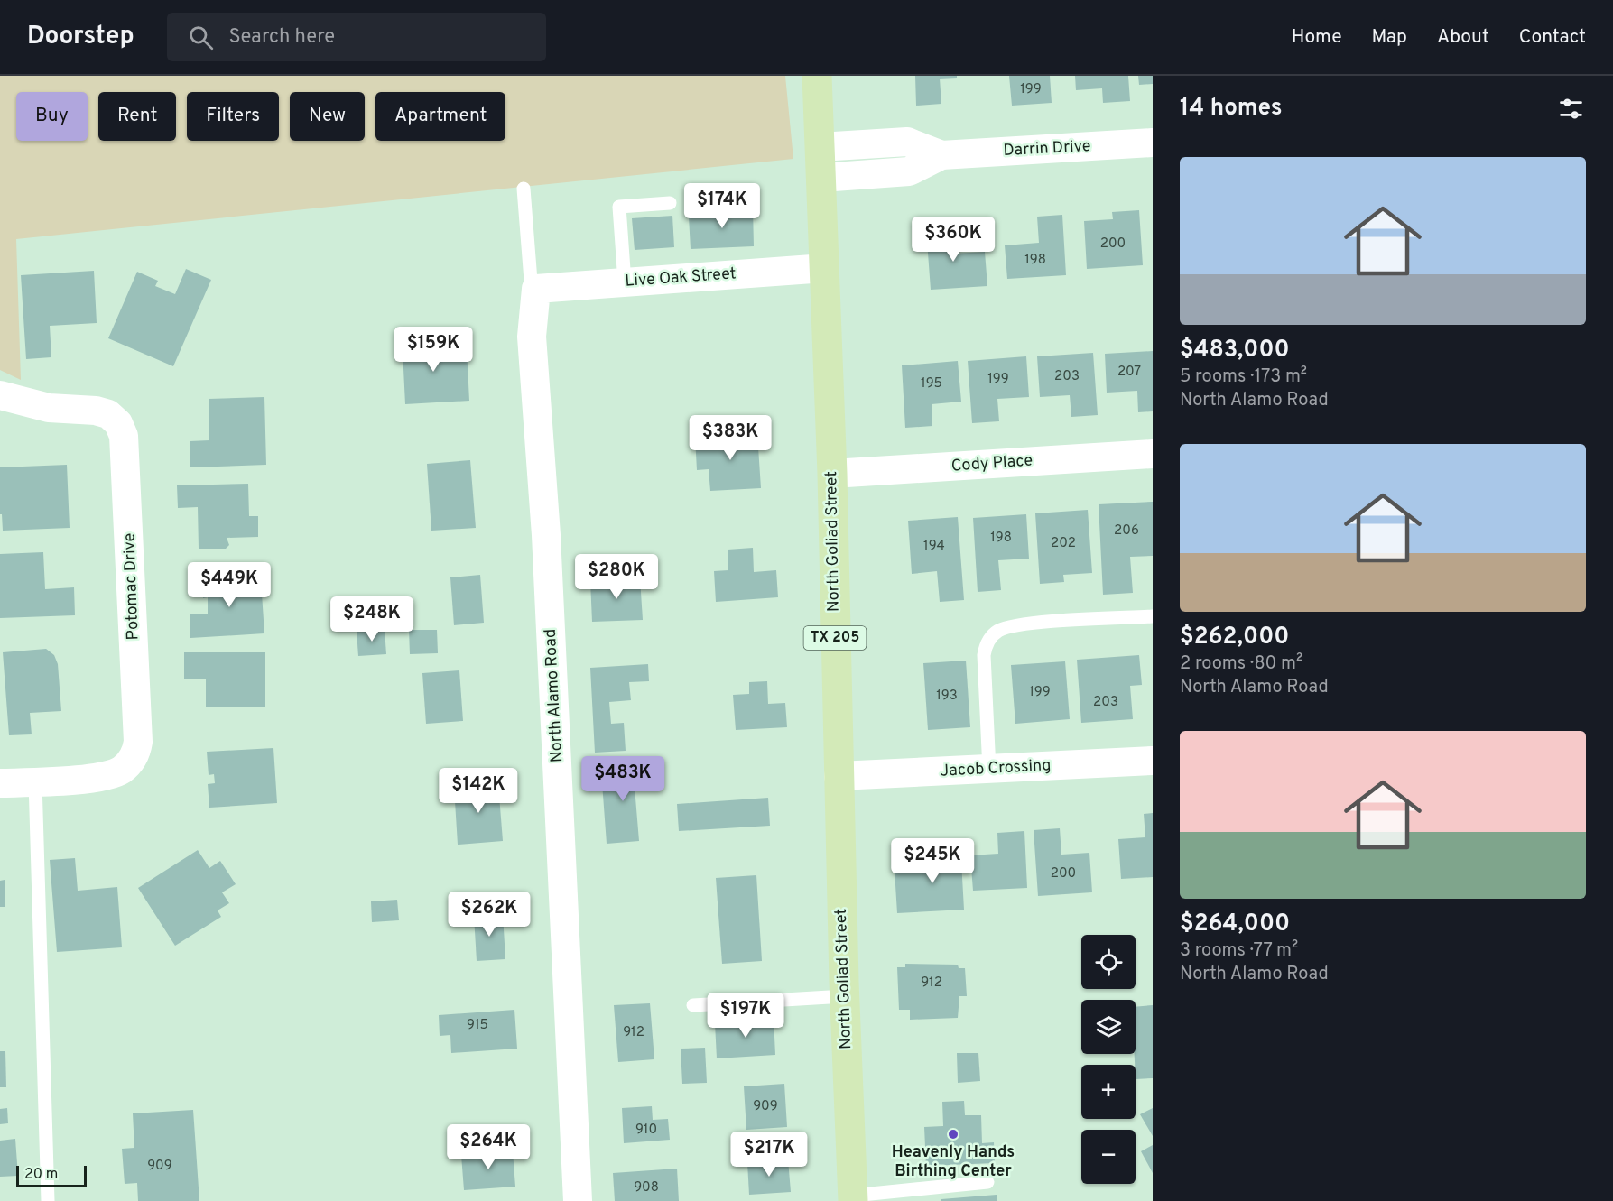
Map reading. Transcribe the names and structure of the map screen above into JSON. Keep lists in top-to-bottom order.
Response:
{
  "streets": {
    "main road": ["North Goliad Street", "TX 205"],
    "street": [
      "Darrin Drive",
      "Live Oak Street",
      "Cody Place",
      "Potomac Drive",
      "North Alamo Road",
      "Jacob Crossing"
    ]
  },
  "crossings": [
    ["Darrin Drive", "North Goliad Street"],
    ["Live Oak Street", "North Goliad Street"],
    ["Live Oak Street", "North Alamo Road"],
    ["Cody Place", "North Goliad Street"],
    ["North Goliad Street", "Jacob Crossing"]
  ],
  "places": ["Heavenly Hands Birthing Center"],
  "house_numbers": [
    "199",
    "200",
    "198",
    "207",
    "203",
    "199",
    "195",
    "206",
    "198",
    "202",
    "194",
    "199",
    "193",
    "203",
    "200",
    "912",
    "915",
    "912",
    "909",
    "910",
    "909",
    "908"
  ],
  "scale_bar": "20 m",
  "page": {
    "header": "Doorstep",
    "search": "Search here",
    "nav": [
      "Home",
      "Map",
      "About",
      "Contact"
    ],
    "heading": "14 homes",
    "chip": [
      "Buy",
      "Rent",
      "Filters",
      "New",
      "Apartment"
    ],
    "list": [
      {
        "name": "$483,000",
        "note": "5 rooms · 173 m² · North Alamo Road"
      },
      {
        "name": "$262,000",
        "note": "2 rooms · 80 m² · North Alamo Road"
      },
      {
        "name": "$264,000",
        "note": "3 rooms · 77 m² · North Alamo Road"
      }
    ],
    "price": [
      "$174K",
      "$360K",
      "$159K",
      "$383K",
      "$280K",
      "$449K",
      "$248K",
      "$483K",
      "$142K",
      "$245K",
      "$262K",
      "$197K",
      "$264K",
      "$217K"
    ],
    "map_buttons": ["+", "−"],
    "scale": "20 m"
  }
}
